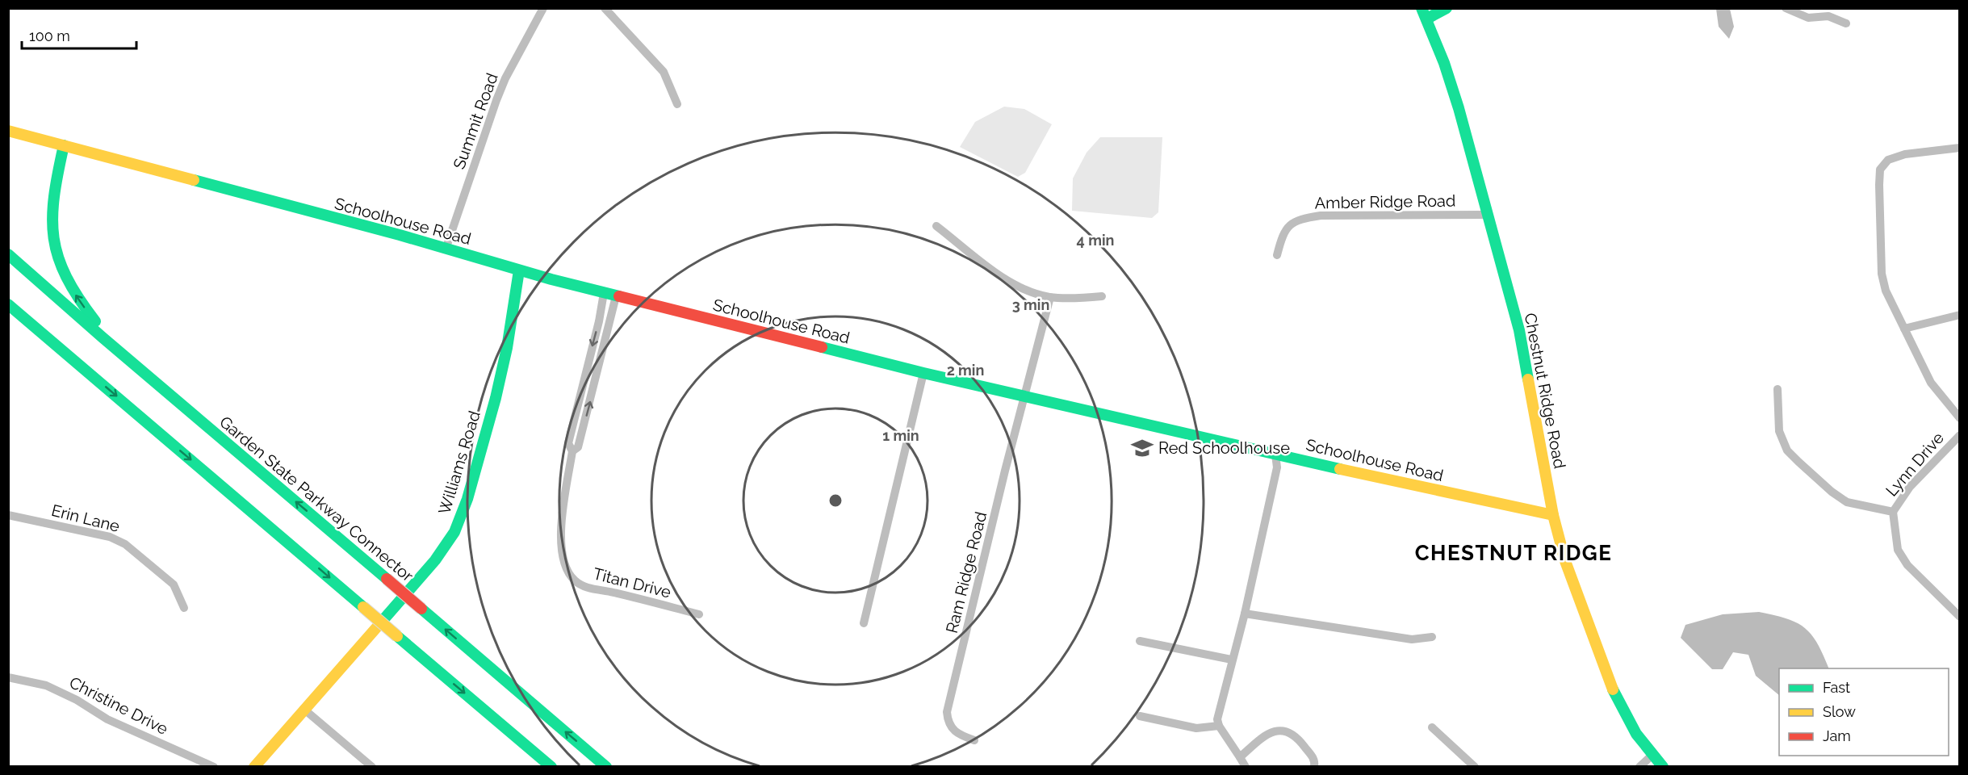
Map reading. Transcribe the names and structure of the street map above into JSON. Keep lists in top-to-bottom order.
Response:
{
  "streets": {
    "main road": [
      "Schoolhouse Road",
      "Chestnut Ridge Road",
      "Williams Road",
      "Garden State Parkway Connector"
    ],
    "street": [
      "Summit Road",
      "Amber Ridge Road",
      "Lynn Drive",
      "Erin Lane",
      "Ram Ridge Road",
      "Titan Drive",
      "Christine Drive"
    ]
  },
  "crossings": [
    ["Summit Road", "Schoolhouse Road"],
    ["Amber Ridge Road", "Chestnut Ridge Road"],
    ["Schoolhouse Road", "Chestnut Ridge Road"],
    ["Schoolhouse Road", "Williams Road"],
    ["Schoolhouse Road", "Ram Ridge Road"],
    ["Schoolhouse Road", "Titan Drive"]
  ],
  "districts": ["CHESTNUT RIDGE"],
  "places": {
    "school or university": ["Red Schoolhouse"]
  },
  "legend": ["Fast", "Slow", "Jam"],
  "scale_bar": "100 m",
  "rings": [
    "4 min",
    "3 min",
    "2 min",
    "1 min"
  ]
}
